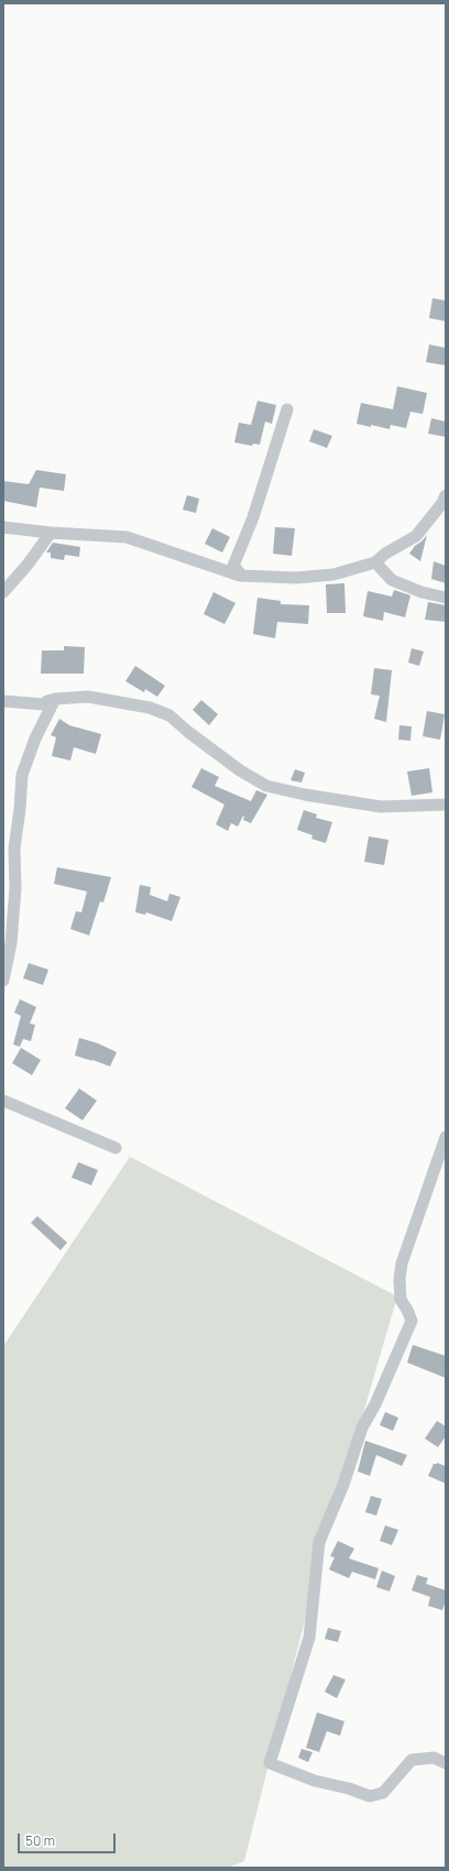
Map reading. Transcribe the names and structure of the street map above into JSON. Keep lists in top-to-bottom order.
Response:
{
  "scale_bar": "50 m"
}
